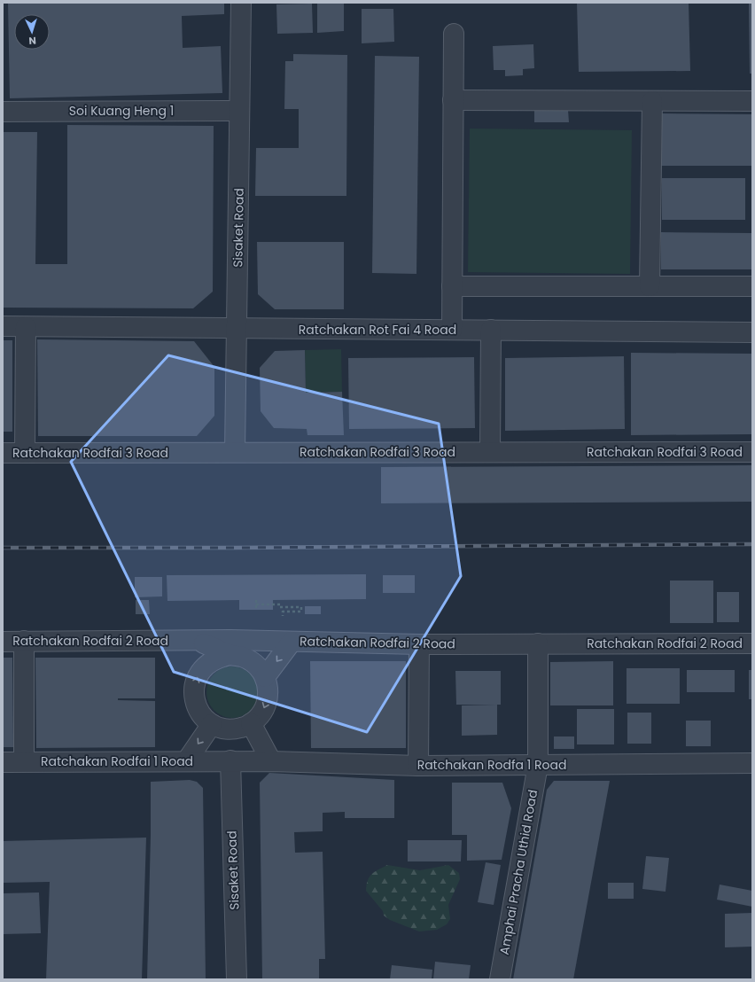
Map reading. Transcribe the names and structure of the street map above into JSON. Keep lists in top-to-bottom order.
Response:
{
  "streets": {
    "street": [
      "Soi Kuang Heng 1",
      "Sisaket Road",
      "Ratchakan Rot Fai 4 Road",
      "Ratchakan Rodfai 3 Road",
      "Ratchakan Rodfai 2 Road",
      "Ratchakan Rodfai 1 Road",
      "Ratchakan Rodfa 1 Road",
      "Amphai Pracha Uthid Road"
    ]
  },
  "crossings": [
    ["Soi Kuang Heng 1", "Sisaket Road"],
    ["Sisaket Road", "Ratchakan Rot Fai 4 Road"],
    ["Sisaket Road", "Ratchakan Rodfai 3 Road"],
    ["Sisaket Road", "Ratchakan Rodfai 1 Road"],
    ["Sisaket Road", "Ratchakan Rodfa 1 Road"],
    ["Ratchakan Rodfai 2 Road", "Amphai Pracha Uthid Road"],
    ["Ratchakan Rodfai 1 Road", "Ratchakan Rodfa 1 Road"],
    ["Ratchakan Rodfa 1 Road", "Amphai Pracha Uthid Road"]
  ],
  "north": "bottom"
}
